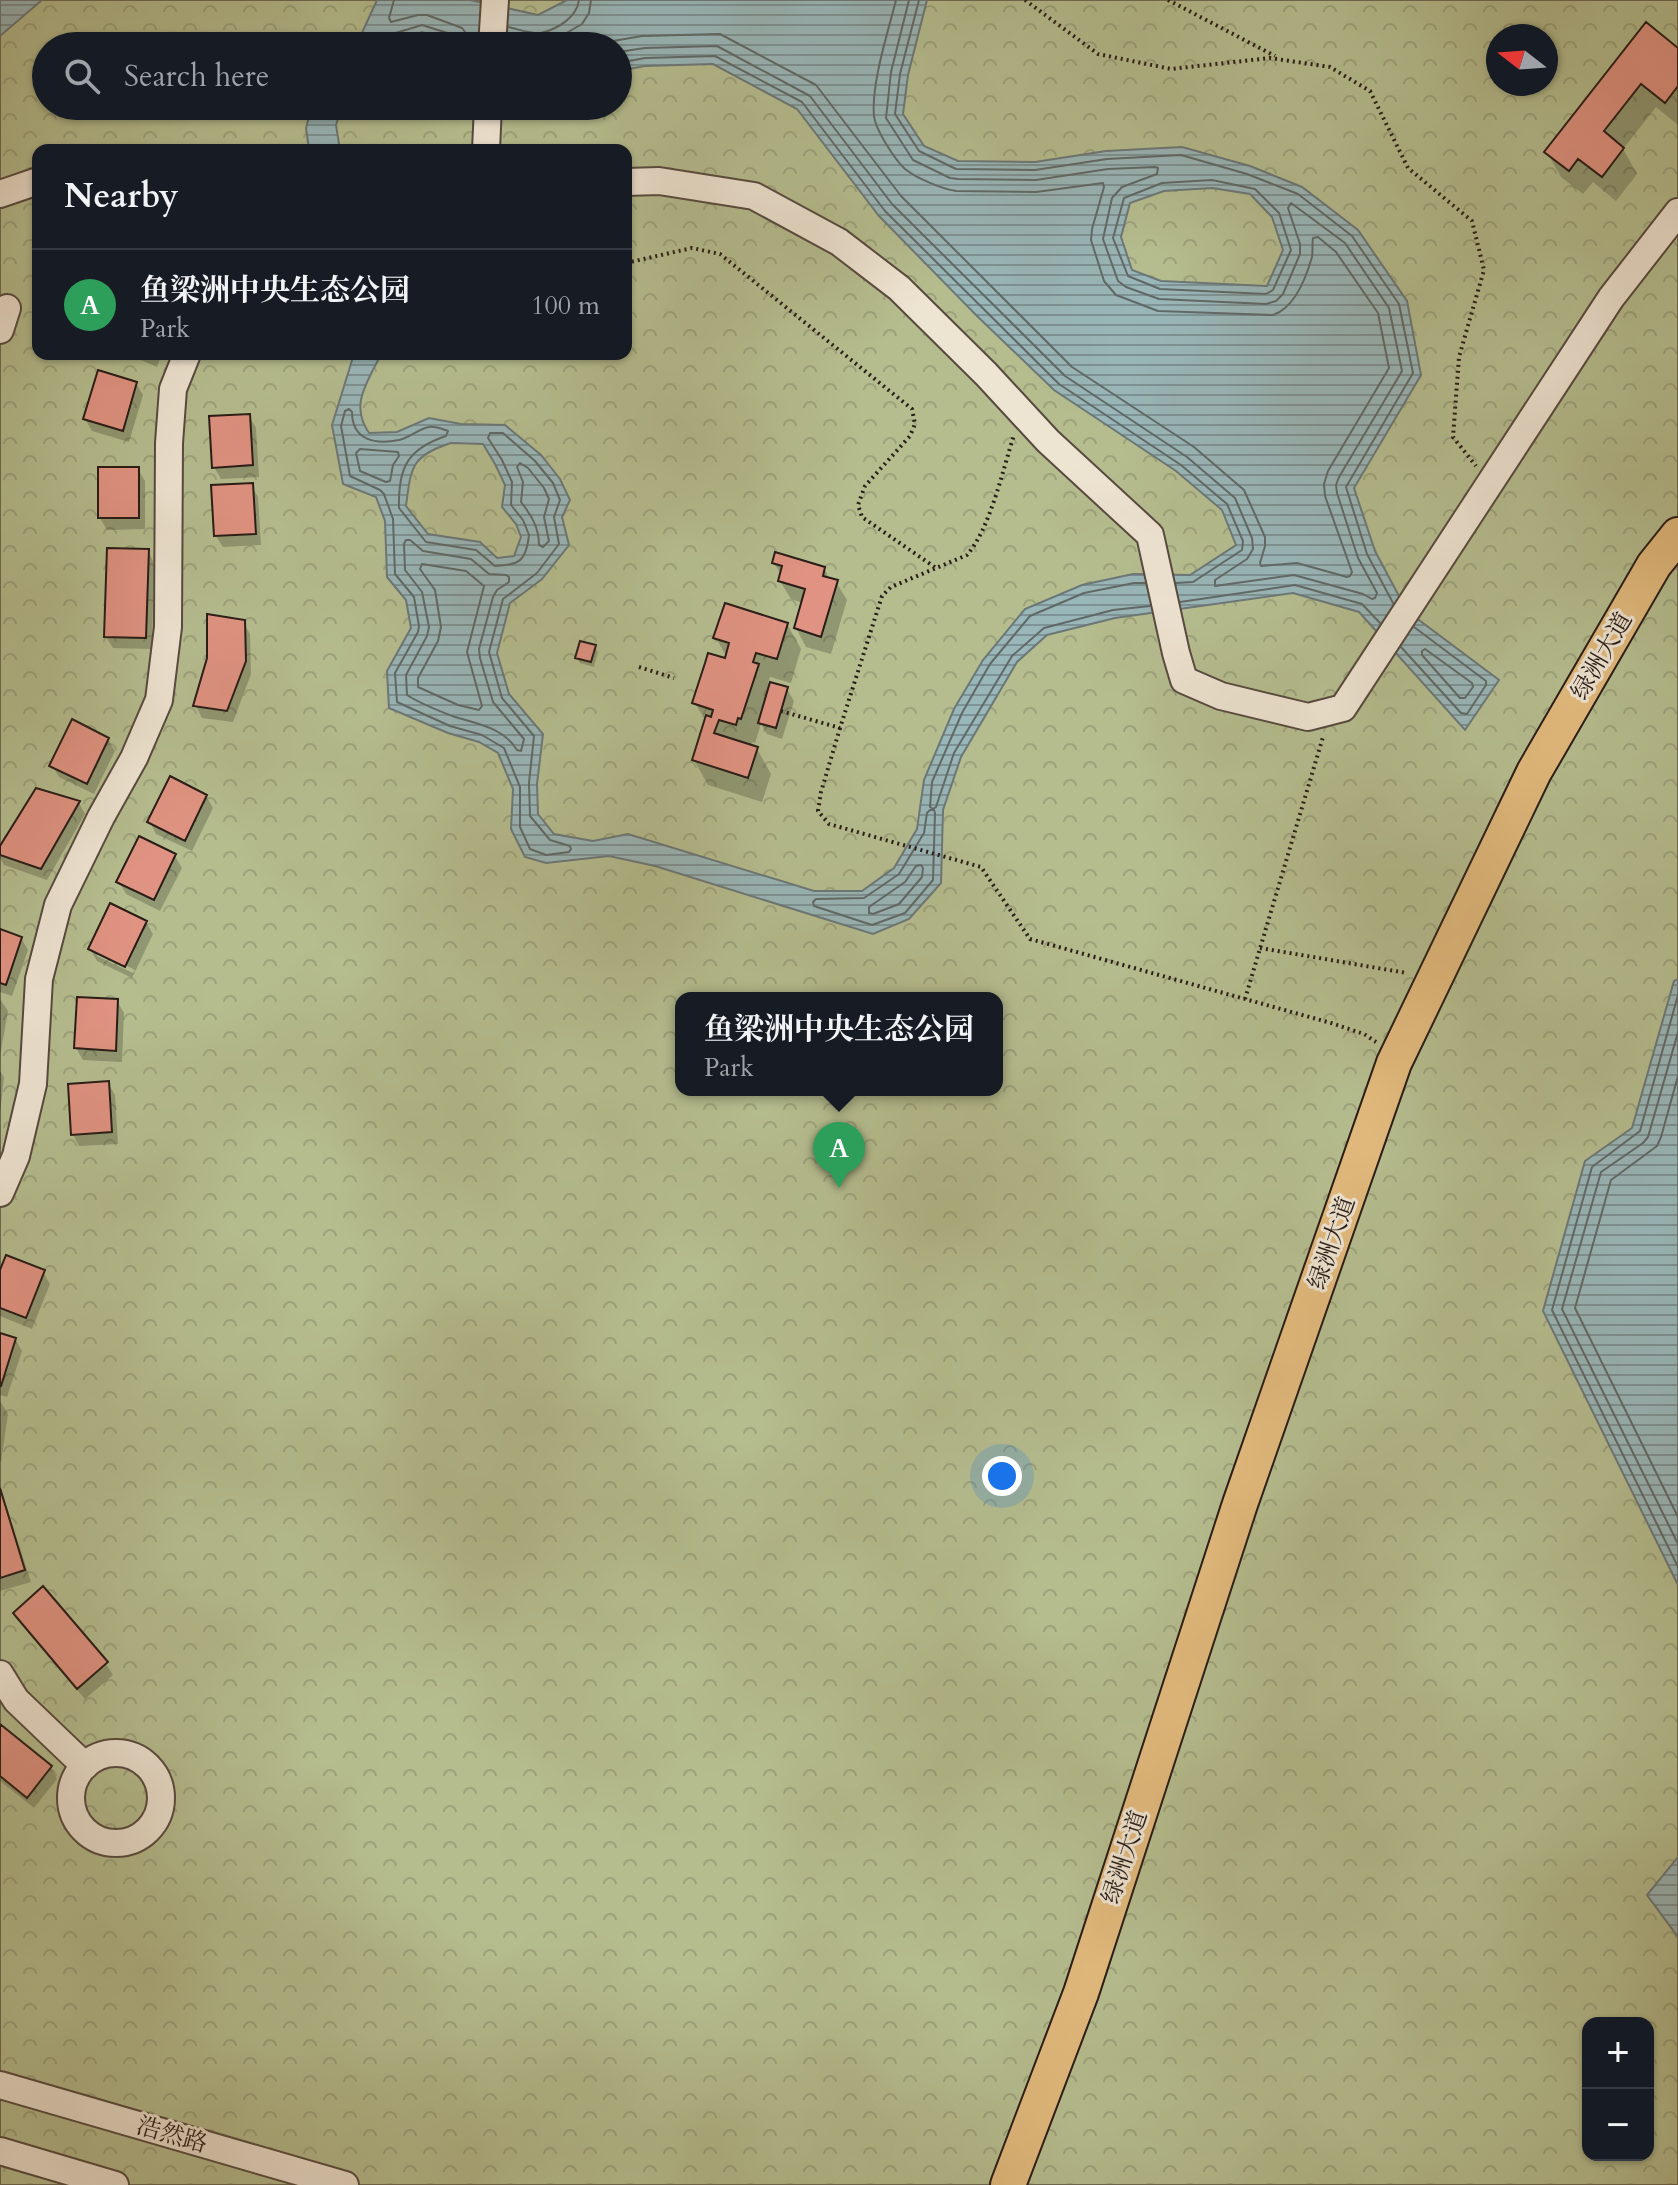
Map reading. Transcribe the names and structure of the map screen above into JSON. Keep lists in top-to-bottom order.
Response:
{
  "streets": {
    "main road": ["绿洲大道"],
    "street": ["浩然路"]
  },
  "north": "left",
  "page": {
    "search": "Search here",
    "heading": "Nearby",
    "list": [
      {
        "mark": "A",
        "name": "鱼梁洲中央生态公园",
        "note": "Park",
        "value": "100 m"
      }
    ],
    "popup": ["鱼梁洲中央生态公园", "Park"],
    "pins": "A",
    "map_buttons": ["+", "−"]
  }
}
